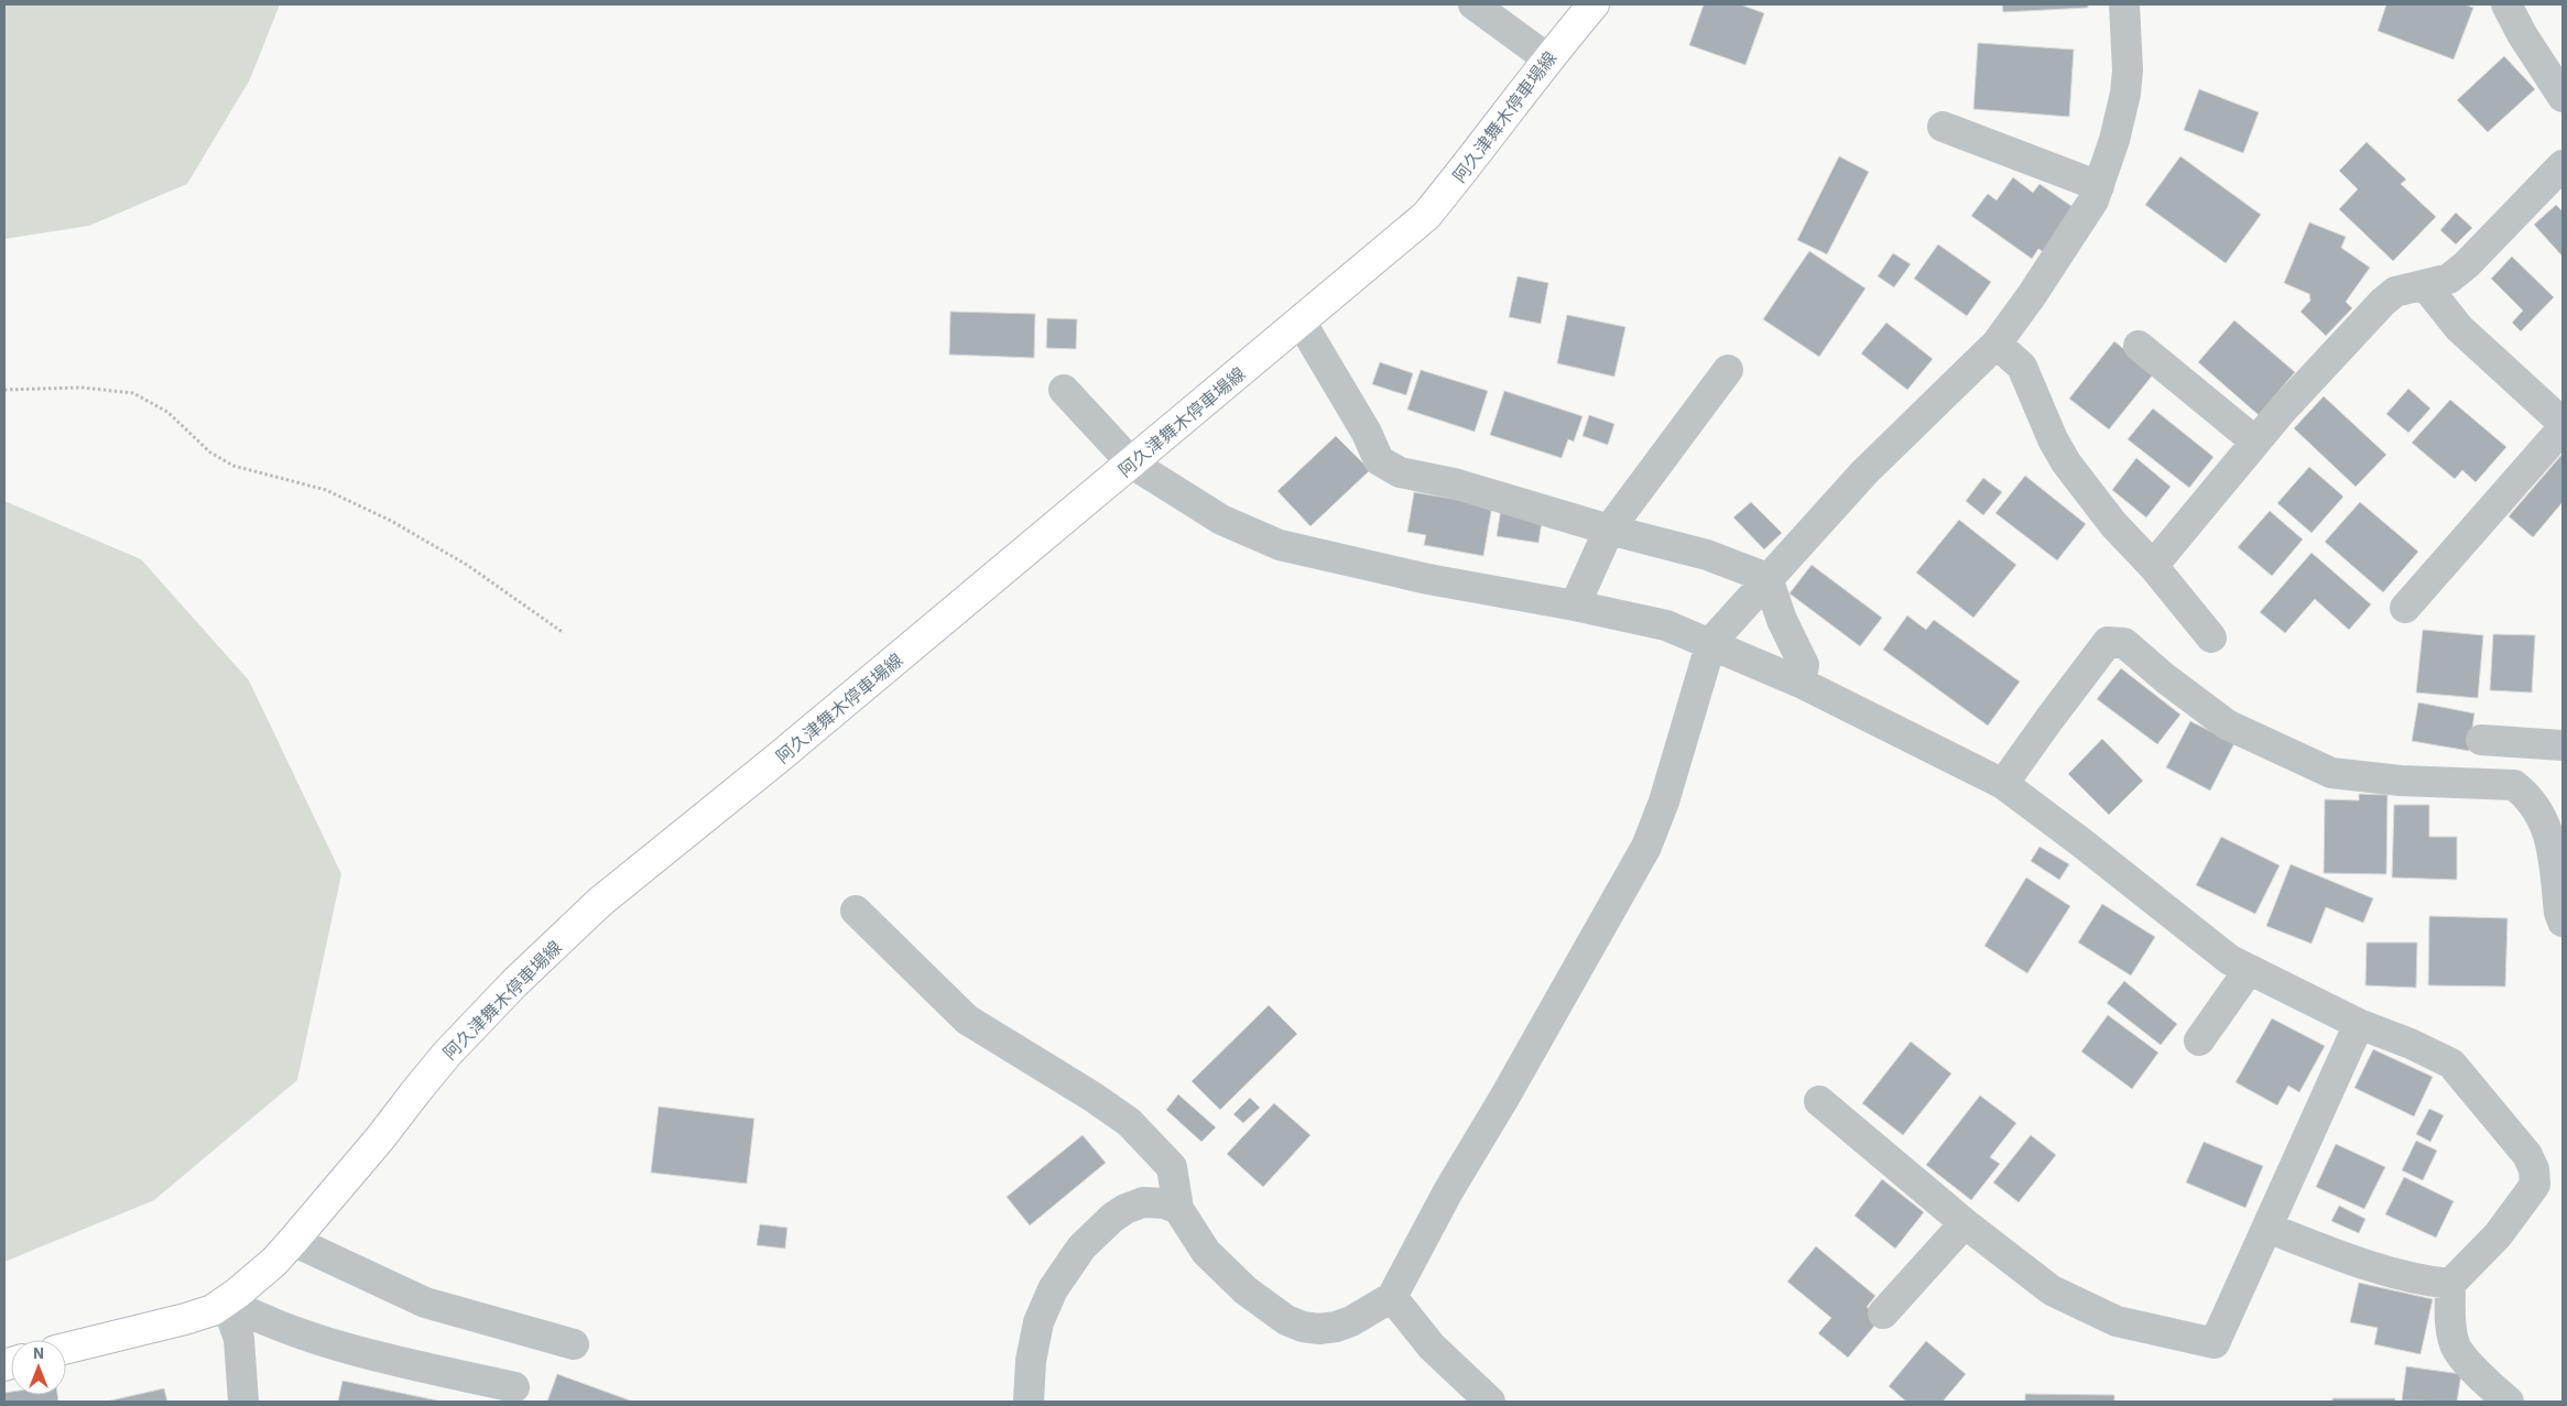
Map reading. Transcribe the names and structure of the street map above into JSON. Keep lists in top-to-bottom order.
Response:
{
  "streets": {
    "main road": ["阿久津舞木停車場線"]
  },
  "north": "top"
}
